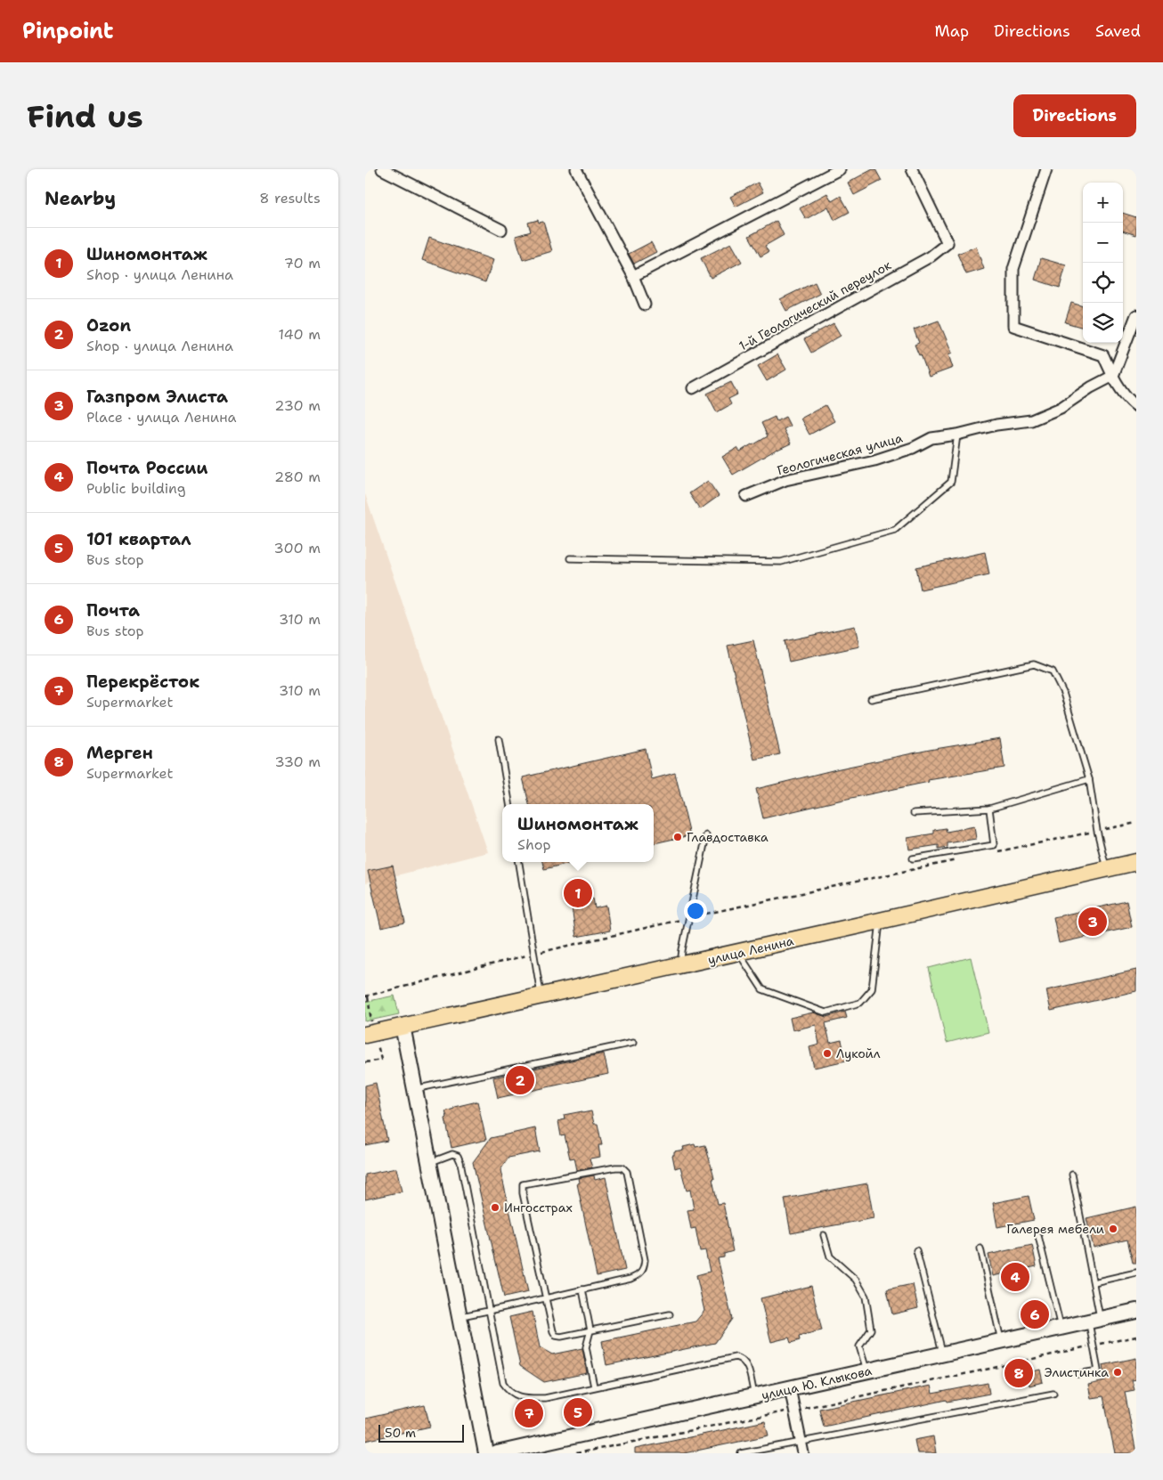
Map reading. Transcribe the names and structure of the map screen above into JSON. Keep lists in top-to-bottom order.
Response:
{
  "streets": {
    "main road": ["улица Ленина", "улица Ю. Клыкова"],
    "street": ["1-й Геологический переулок", "Геологическая улица"]
  },
  "places": [
    "Главдоставка",
    "Лукойл",
    "Ингосстрах",
    "Галерея мебели",
    "Элистинка"
  ],
  "scale_bar": "50 m",
  "page": {
    "header": "Pinpoint",
    "nav": ["Map", "Directions", "Saved"],
    "buttons": "Directions",
    "title": "Find us",
    "heading": ["Nearby", "8 results"],
    "map_buttons": ["+", "−"],
    "list": [
      {
        "mark": "1",
        "name": "Шиномонтаж",
        "note": "Shop · улица Ленина",
        "value": "70 m"
      },
      {
        "mark": "2",
        "name": "Ozon",
        "note": "Shop · улица Ленина",
        "value": "140 m"
      },
      {
        "mark": "3",
        "name": "Газпром Элиста",
        "note": "Place · улица Ленина",
        "value": "230 m"
      },
      {
        "mark": "4",
        "name": "Почта России",
        "note": "Public building",
        "value": "280 m"
      },
      {
        "mark": "5",
        "name": "101 квартал",
        "note": "Bus stop",
        "value": "300 m"
      },
      {
        "mark": "6",
        "name": "Почта",
        "note": "Bus stop",
        "value": "310 m"
      },
      {
        "mark": "7",
        "name": "Перекрёсток",
        "note": "Supermarket",
        "value": "310 m"
      },
      {
        "mark": "8",
        "name": "Мерген",
        "note": "Supermarket",
        "value": "330 m"
      }
    ],
    "popup": ["Шиномонтаж", "Shop"],
    "pins": [
      "1",
      "3",
      "2",
      "4",
      "6",
      "8",
      "5",
      "7"
    ],
    "scale": "50 m"
  }
}
